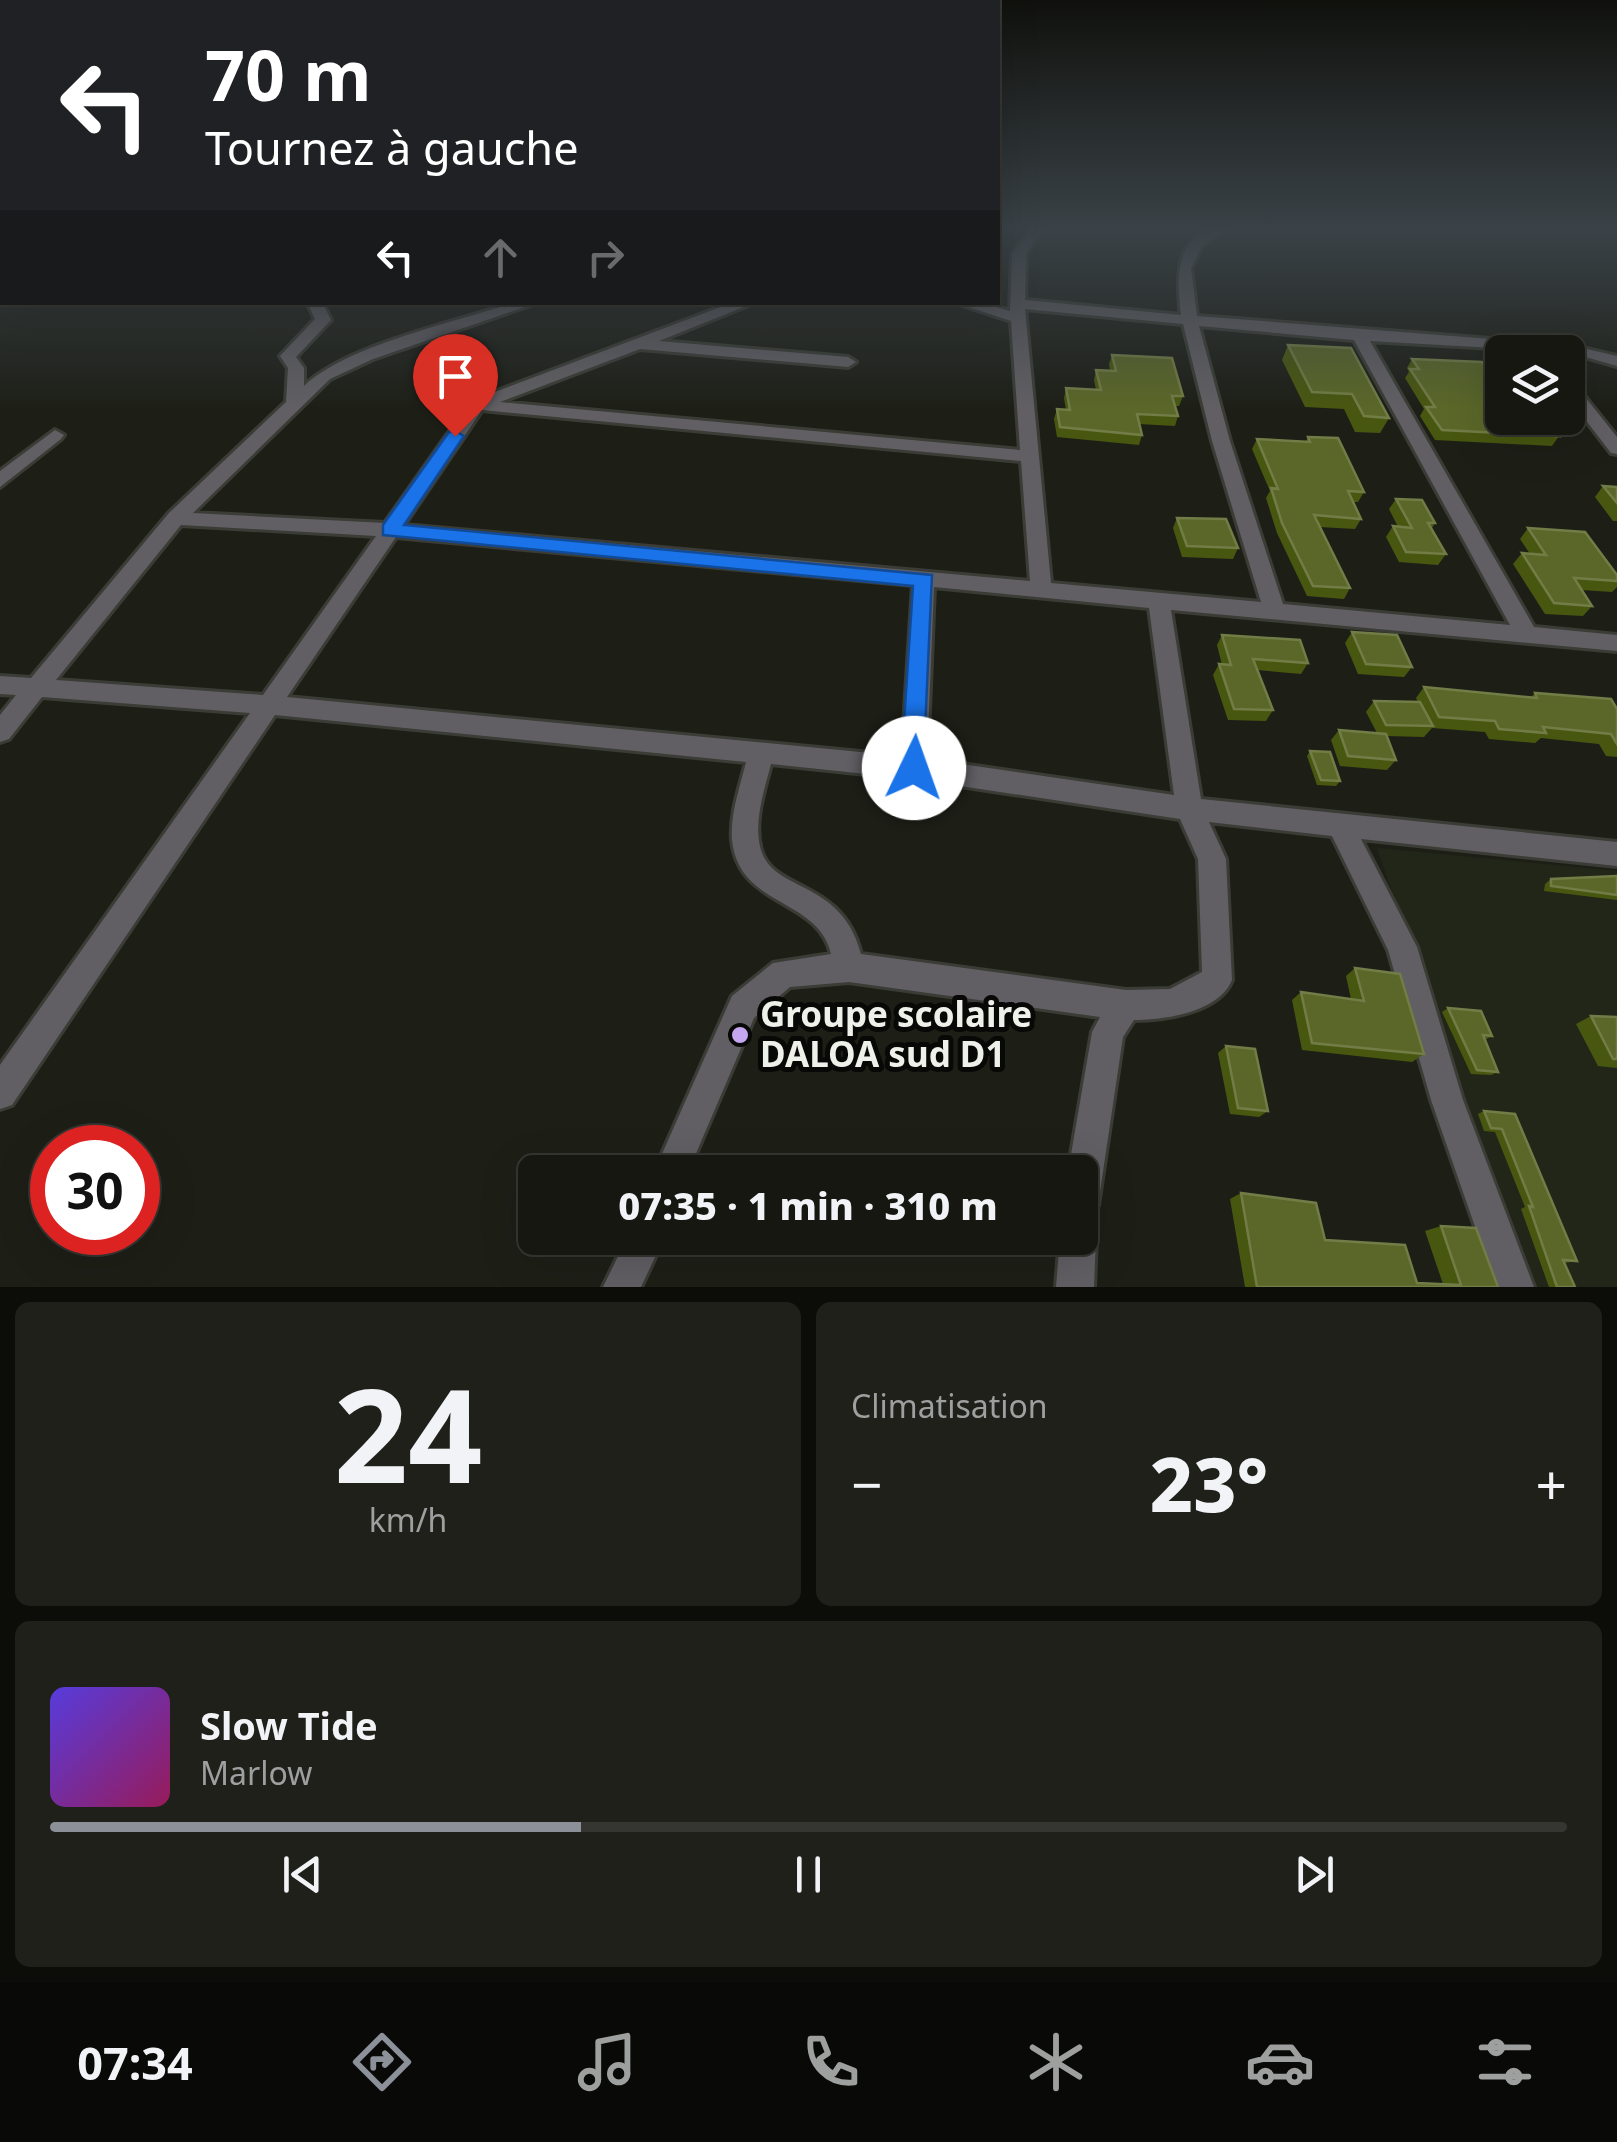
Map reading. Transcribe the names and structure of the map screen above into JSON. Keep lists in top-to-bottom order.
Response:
{
  "places": ["Groupe scolaire DALOA sud D1"],
  "page": {
    "turn": ["70 m", "Tournez à gauche"],
    "limit": "30",
    "trip": "07:35 · 1 min · 310 m",
    "tile": [
      ["24", "km/h"],
      "Climatisation"
    ],
    "heat": ["−", "23°", "+"],
    "song": ["Slow Tide", "Marlow"],
    "tabs": "07:34"
  }
}
